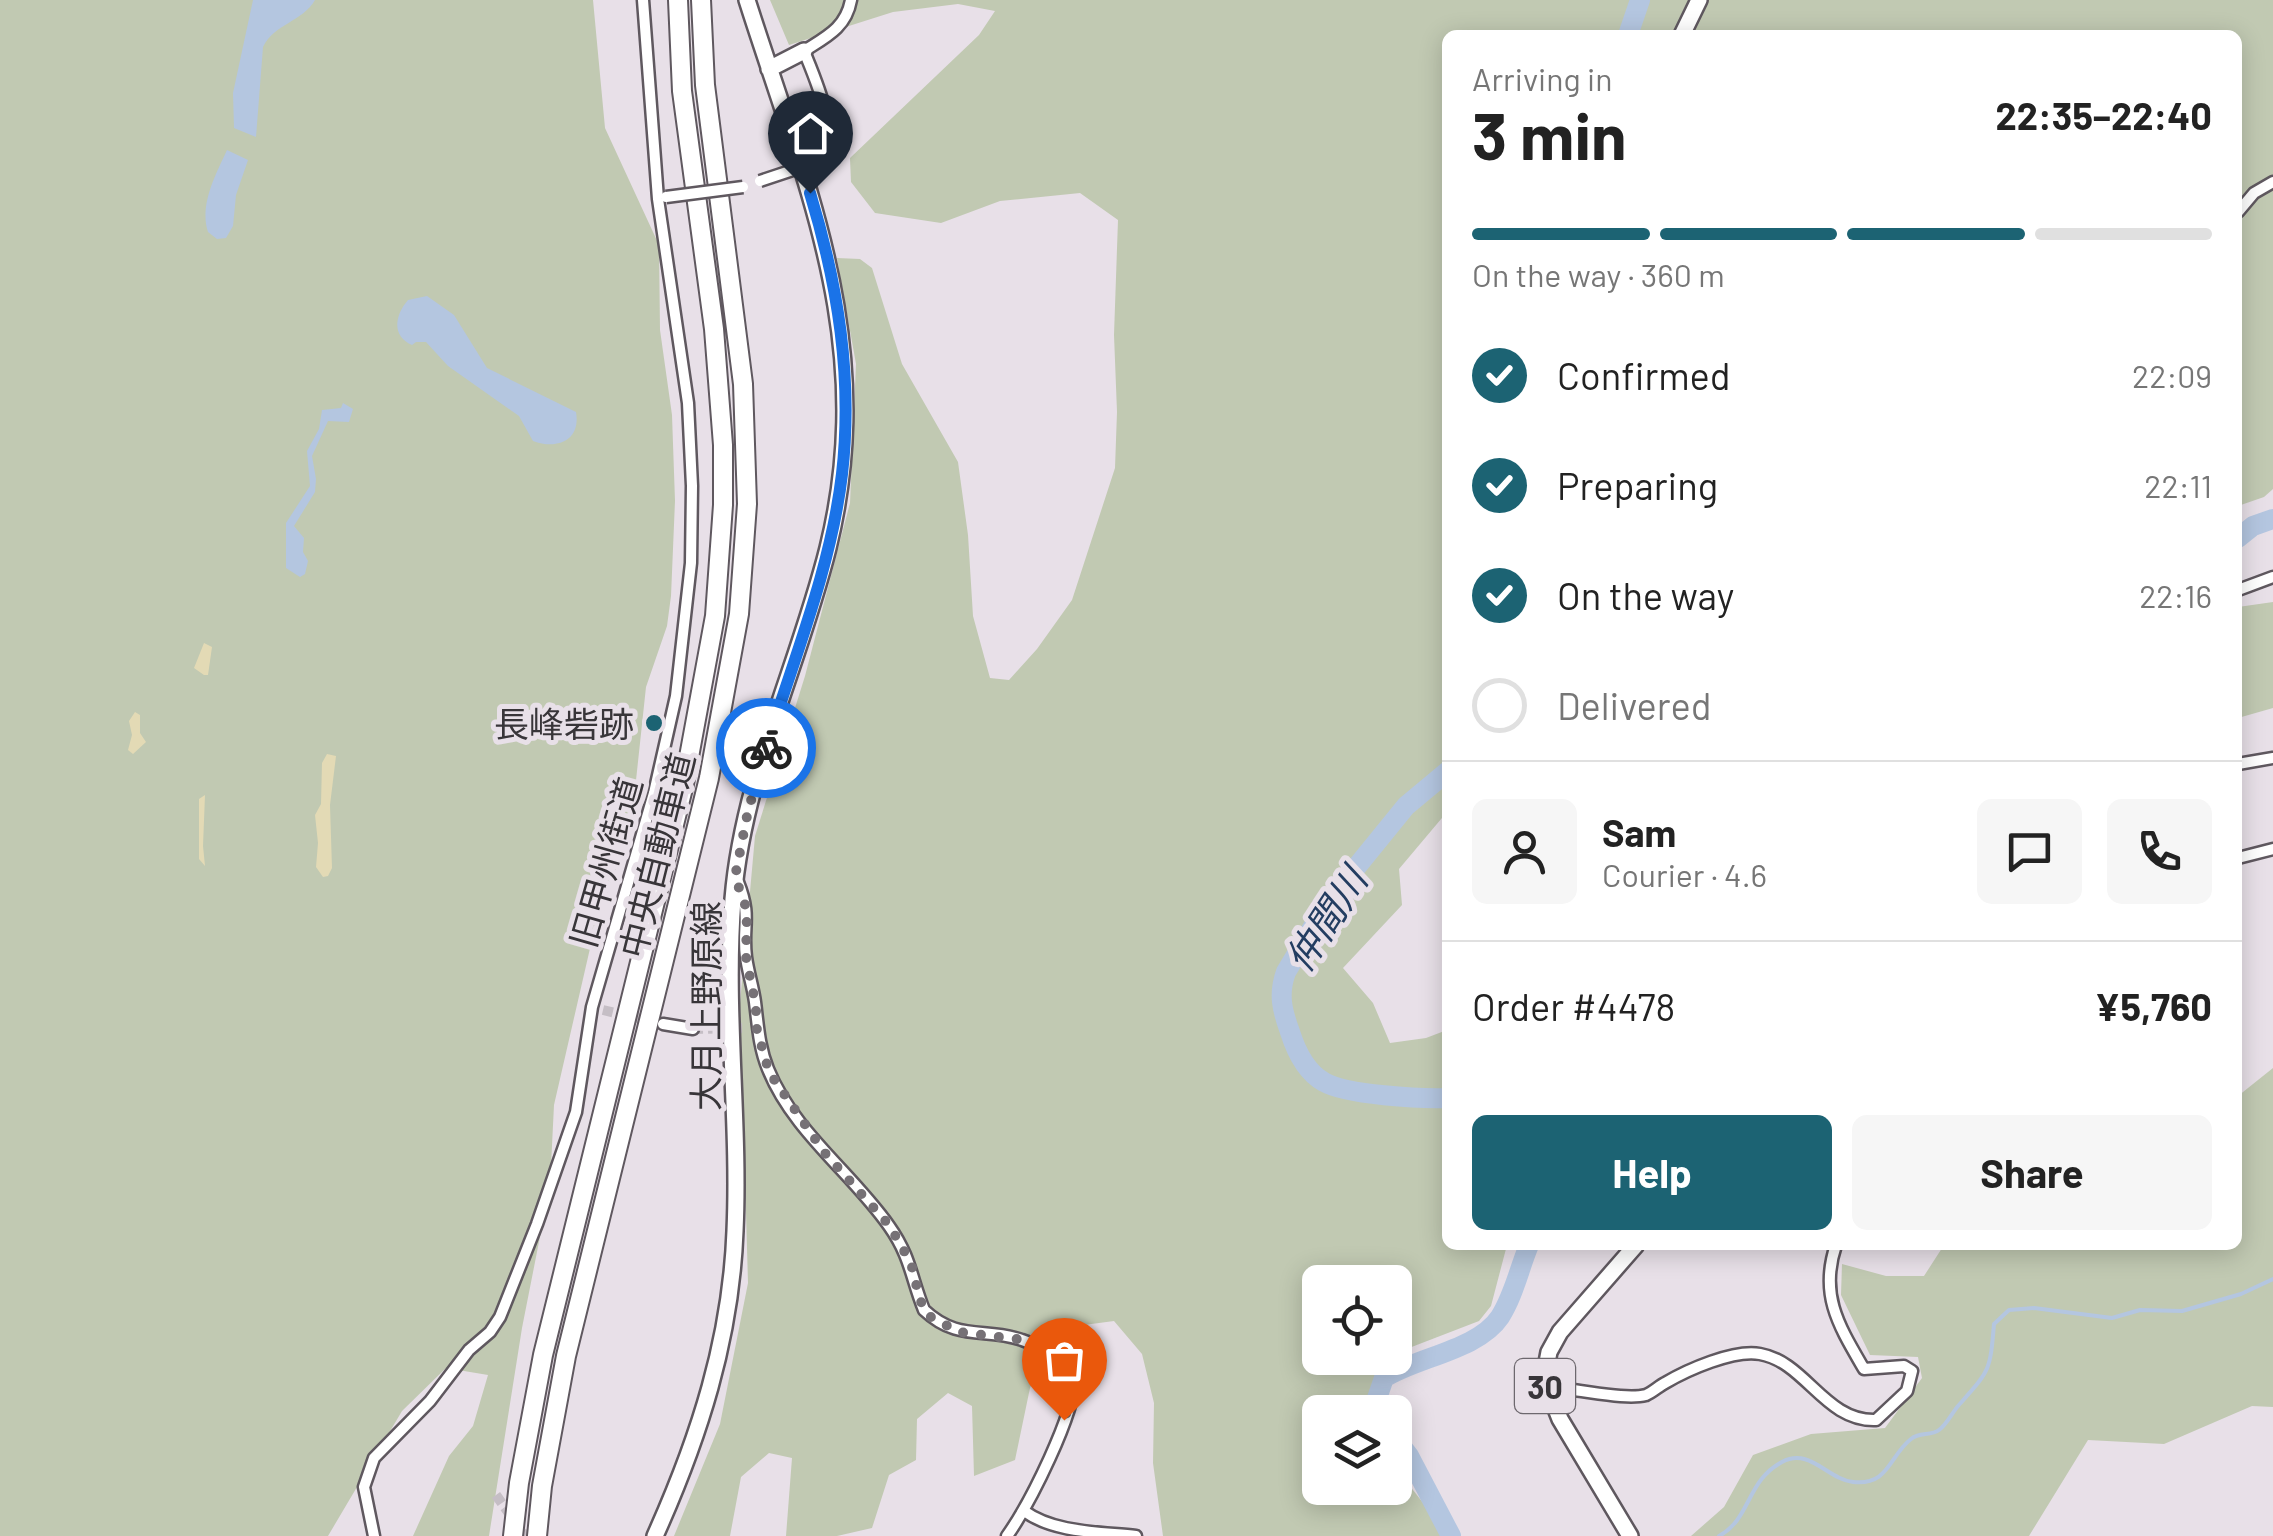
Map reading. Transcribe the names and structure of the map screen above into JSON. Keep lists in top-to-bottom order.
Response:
{
  "streets": {
    "highway": ["中央自動車道"],
    "main road": ["大月上野原線", "30"],
    "street": ["旧甲州街道"]
  },
  "water": ["仲間川"],
  "places": ["長峰砦跡"],
  "page": {
    "heading": ["3 min", "Arriving in", "22:35–22:40"],
    "panel": [
      "Sam",
      "Courier · 4.6",
      "Order #4478",
      "¥5,760"
    ],
    "bar": "On the way · 360 m",
    "list": [
      ["Confirmed", "22:09"],
      ["Preparing", "22:11"],
      ["On the way", "22:16"],
      "Delivered"
    ],
    "buttons": ["Help", "Share"]
  }
}
